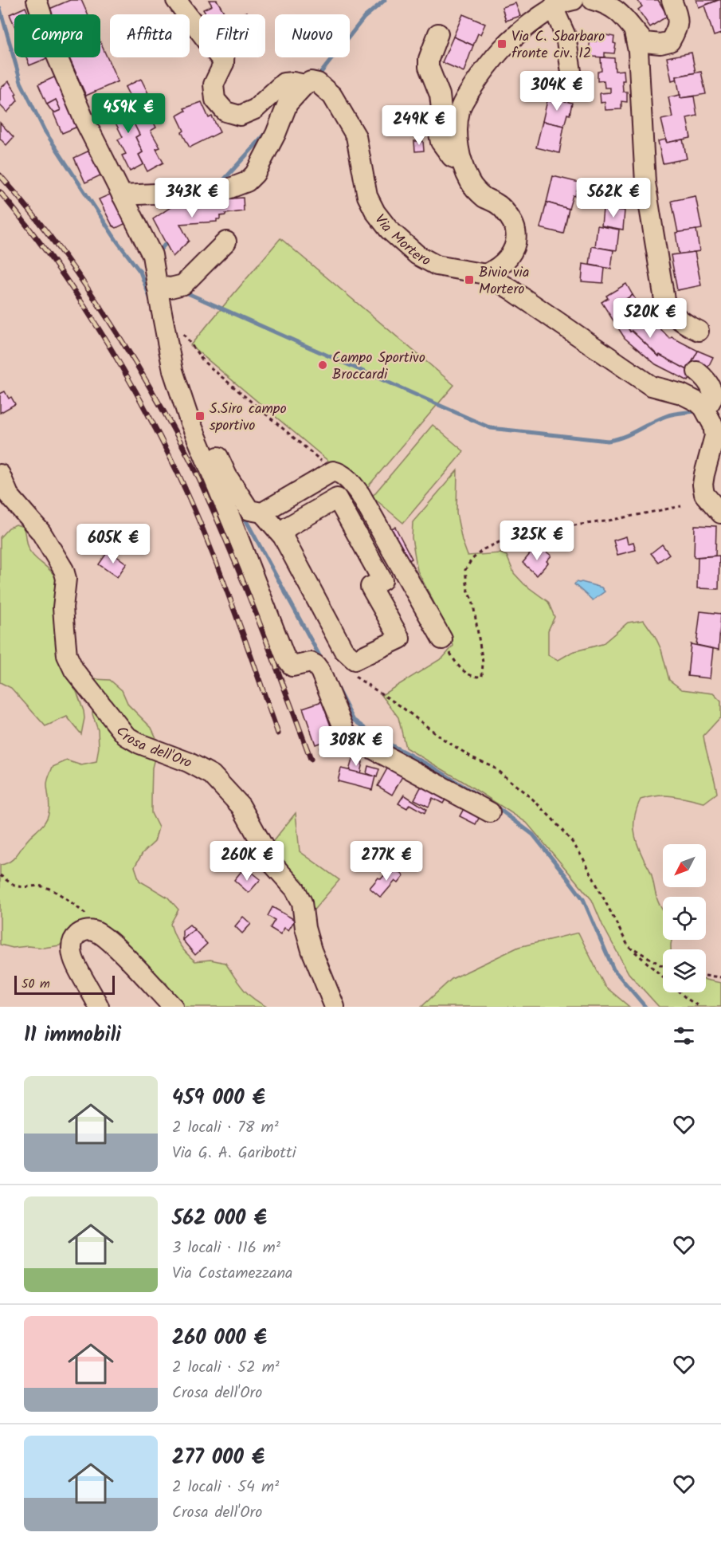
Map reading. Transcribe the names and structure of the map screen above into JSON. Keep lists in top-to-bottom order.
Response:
{
  "streets": {
    "street": ["Via Mortero", "Crosa dell'Oro"]
  },
  "places": {
    "transit": ["Via C. Sbarbaro fronte civ. 12", "Bivio via Mortero", "S.Siro campo sportivo"],
    "other": ["Campo Sportivo Broccardi"]
  },
  "scale_bar": "50 m",
  "north": "bottom left",
  "page": {
    "chip": [
      "Compra",
      "Affitta",
      "Filtri",
      "Nuovo"
    ],
    "price": [
      "304K €",
      "459K €",
      "249K €",
      "343K €",
      "562K €",
      "520K €",
      "325K €",
      "605K €",
      "308K €",
      "260K €",
      "277K €"
    ],
    "scale": "50 m",
    "heading": "11 immobili",
    "list": [
      {
        "name": "459 000 €",
        "note": "2 locali · 78 m² · Via G. A. Garibotti"
      },
      {
        "name": "562 000 €",
        "note": "3 locali · 116 m² · Via Costamezzana"
      },
      {
        "name": "260 000 €",
        "note": "2 locali · 52 m² · Crosa dell'Oro"
      },
      {
        "name": "277 000 €",
        "note": "2 locali · 54 m² · Crosa dell'Oro"
      }
    ]
  }
}
